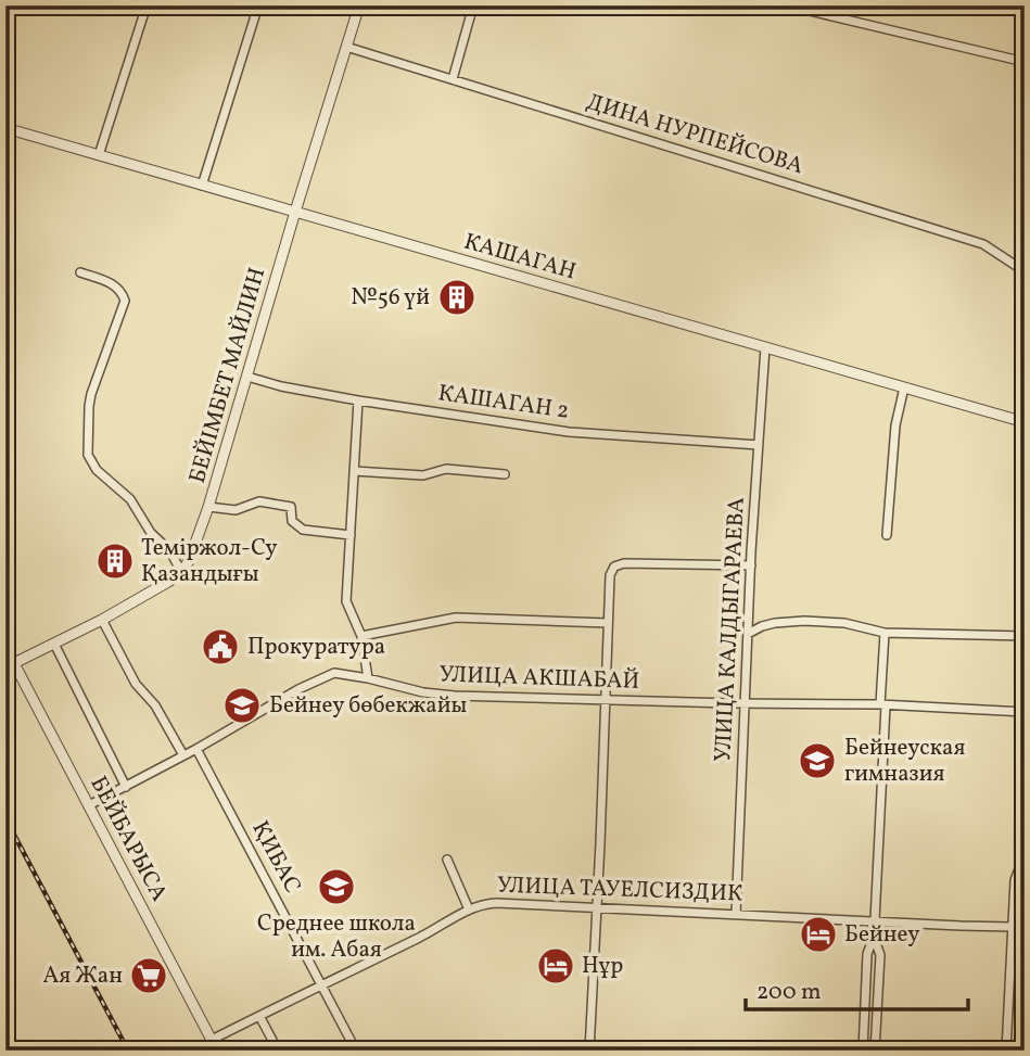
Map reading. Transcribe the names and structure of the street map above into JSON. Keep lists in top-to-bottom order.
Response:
{
  "streets": {
    "street": [
      "ДИНА НУРПЕЙСОВА",
      "КАШАГАН",
      "БЕЙІМБЕТ МАЙЛИН",
      "КАШАГАН 2",
      "УЛИЦА КАЛДЫГАРАЕВА",
      "УЛИЦА АКШАБАЙ",
      "БЕЙБАРЫСА",
      "ҚИБАС",
      "УЛИЦА ТАУЕЛСИЗДИК"
    ]
  },
  "crossings": [
    ["ДИНА НУРПЕЙСОВА", "БЕЙІМБЕТ МАЙЛИН"],
    ["КАШАГАН", "БЕЙІМБЕТ МАЙЛИН"],
    ["КАШАГАН", "УЛИЦА КАЛДЫГАРАЕВА"],
    ["БЕЙІМБЕТ МАЙЛИН", "КАШАГАН 2"],
    ["КАШАГАН 2", "УЛИЦА КАЛДЫГАРАЕВА"],
    ["УЛИЦА КАЛДЫГАРАЕВА", "УЛИЦА АКШАБАЙ"],
    ["УЛИЦА КАЛДЫГАРАЕВА", "УЛИЦА ТАУЕЛСИЗДИК"],
    ["УЛИЦА АКШАБАЙ", "БЕЙБАРЫСА"],
    ["УЛИЦА АКШАБАЙ", "ҚИБАС"],
    ["БЕЙБАРЫСА", "УЛИЦА ТАУЕЛСИЗДИК"],
    ["ҚИБАС", "УЛИЦА ТАУЕЛСИЗДИК"]
  ],
  "places": {
    "building": ["№56 үй", "Теміржол-Су Қазандығы"],
    "public building": ["Прокуратура"],
    "school or university": ["Бейнеу бөбекжайы", "Бейнеуская гимназия", "Среднее школа им. Абая"],
    "hotel": ["Бейнеу", "Нұр"],
    "supermarket": ["Ая Жан"]
  },
  "scale_bar": "200 m"
}
